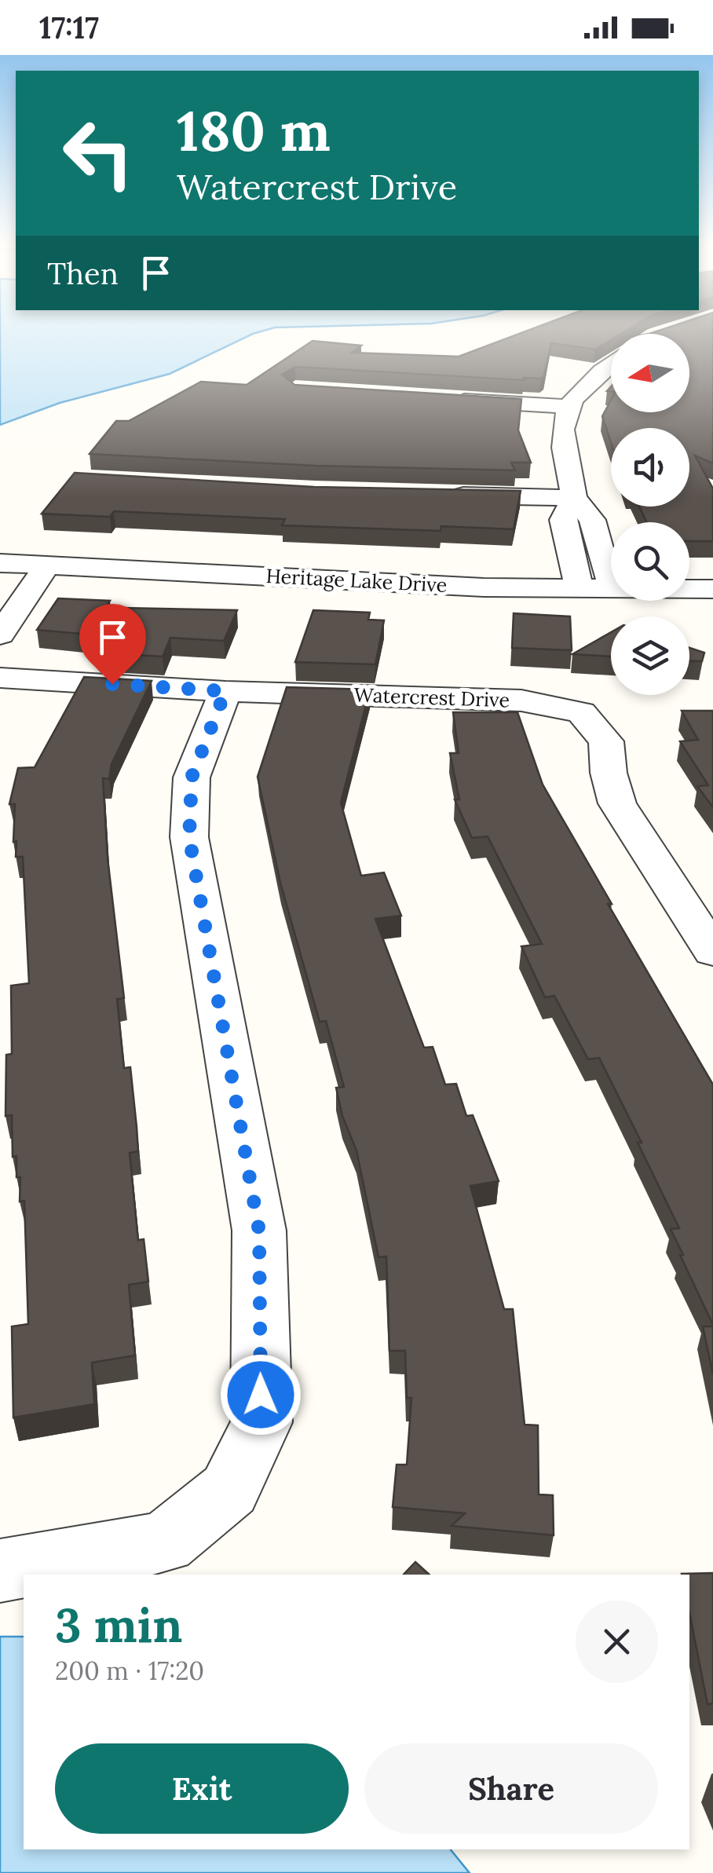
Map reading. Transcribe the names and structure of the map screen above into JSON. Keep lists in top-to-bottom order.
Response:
{
  "streets": {
    "street": ["Heritage Lake Drive", "Watercrest Drive"]
  },
  "north": "left",
  "page": {
    "status": "17:17",
    "turn": ["180 m", "Watercrest Drive"],
    "then": "Then",
    "heading": ["3 min", "200 m · 17:20"],
    "buttons": ["Exit", "Share"]
  }
}
